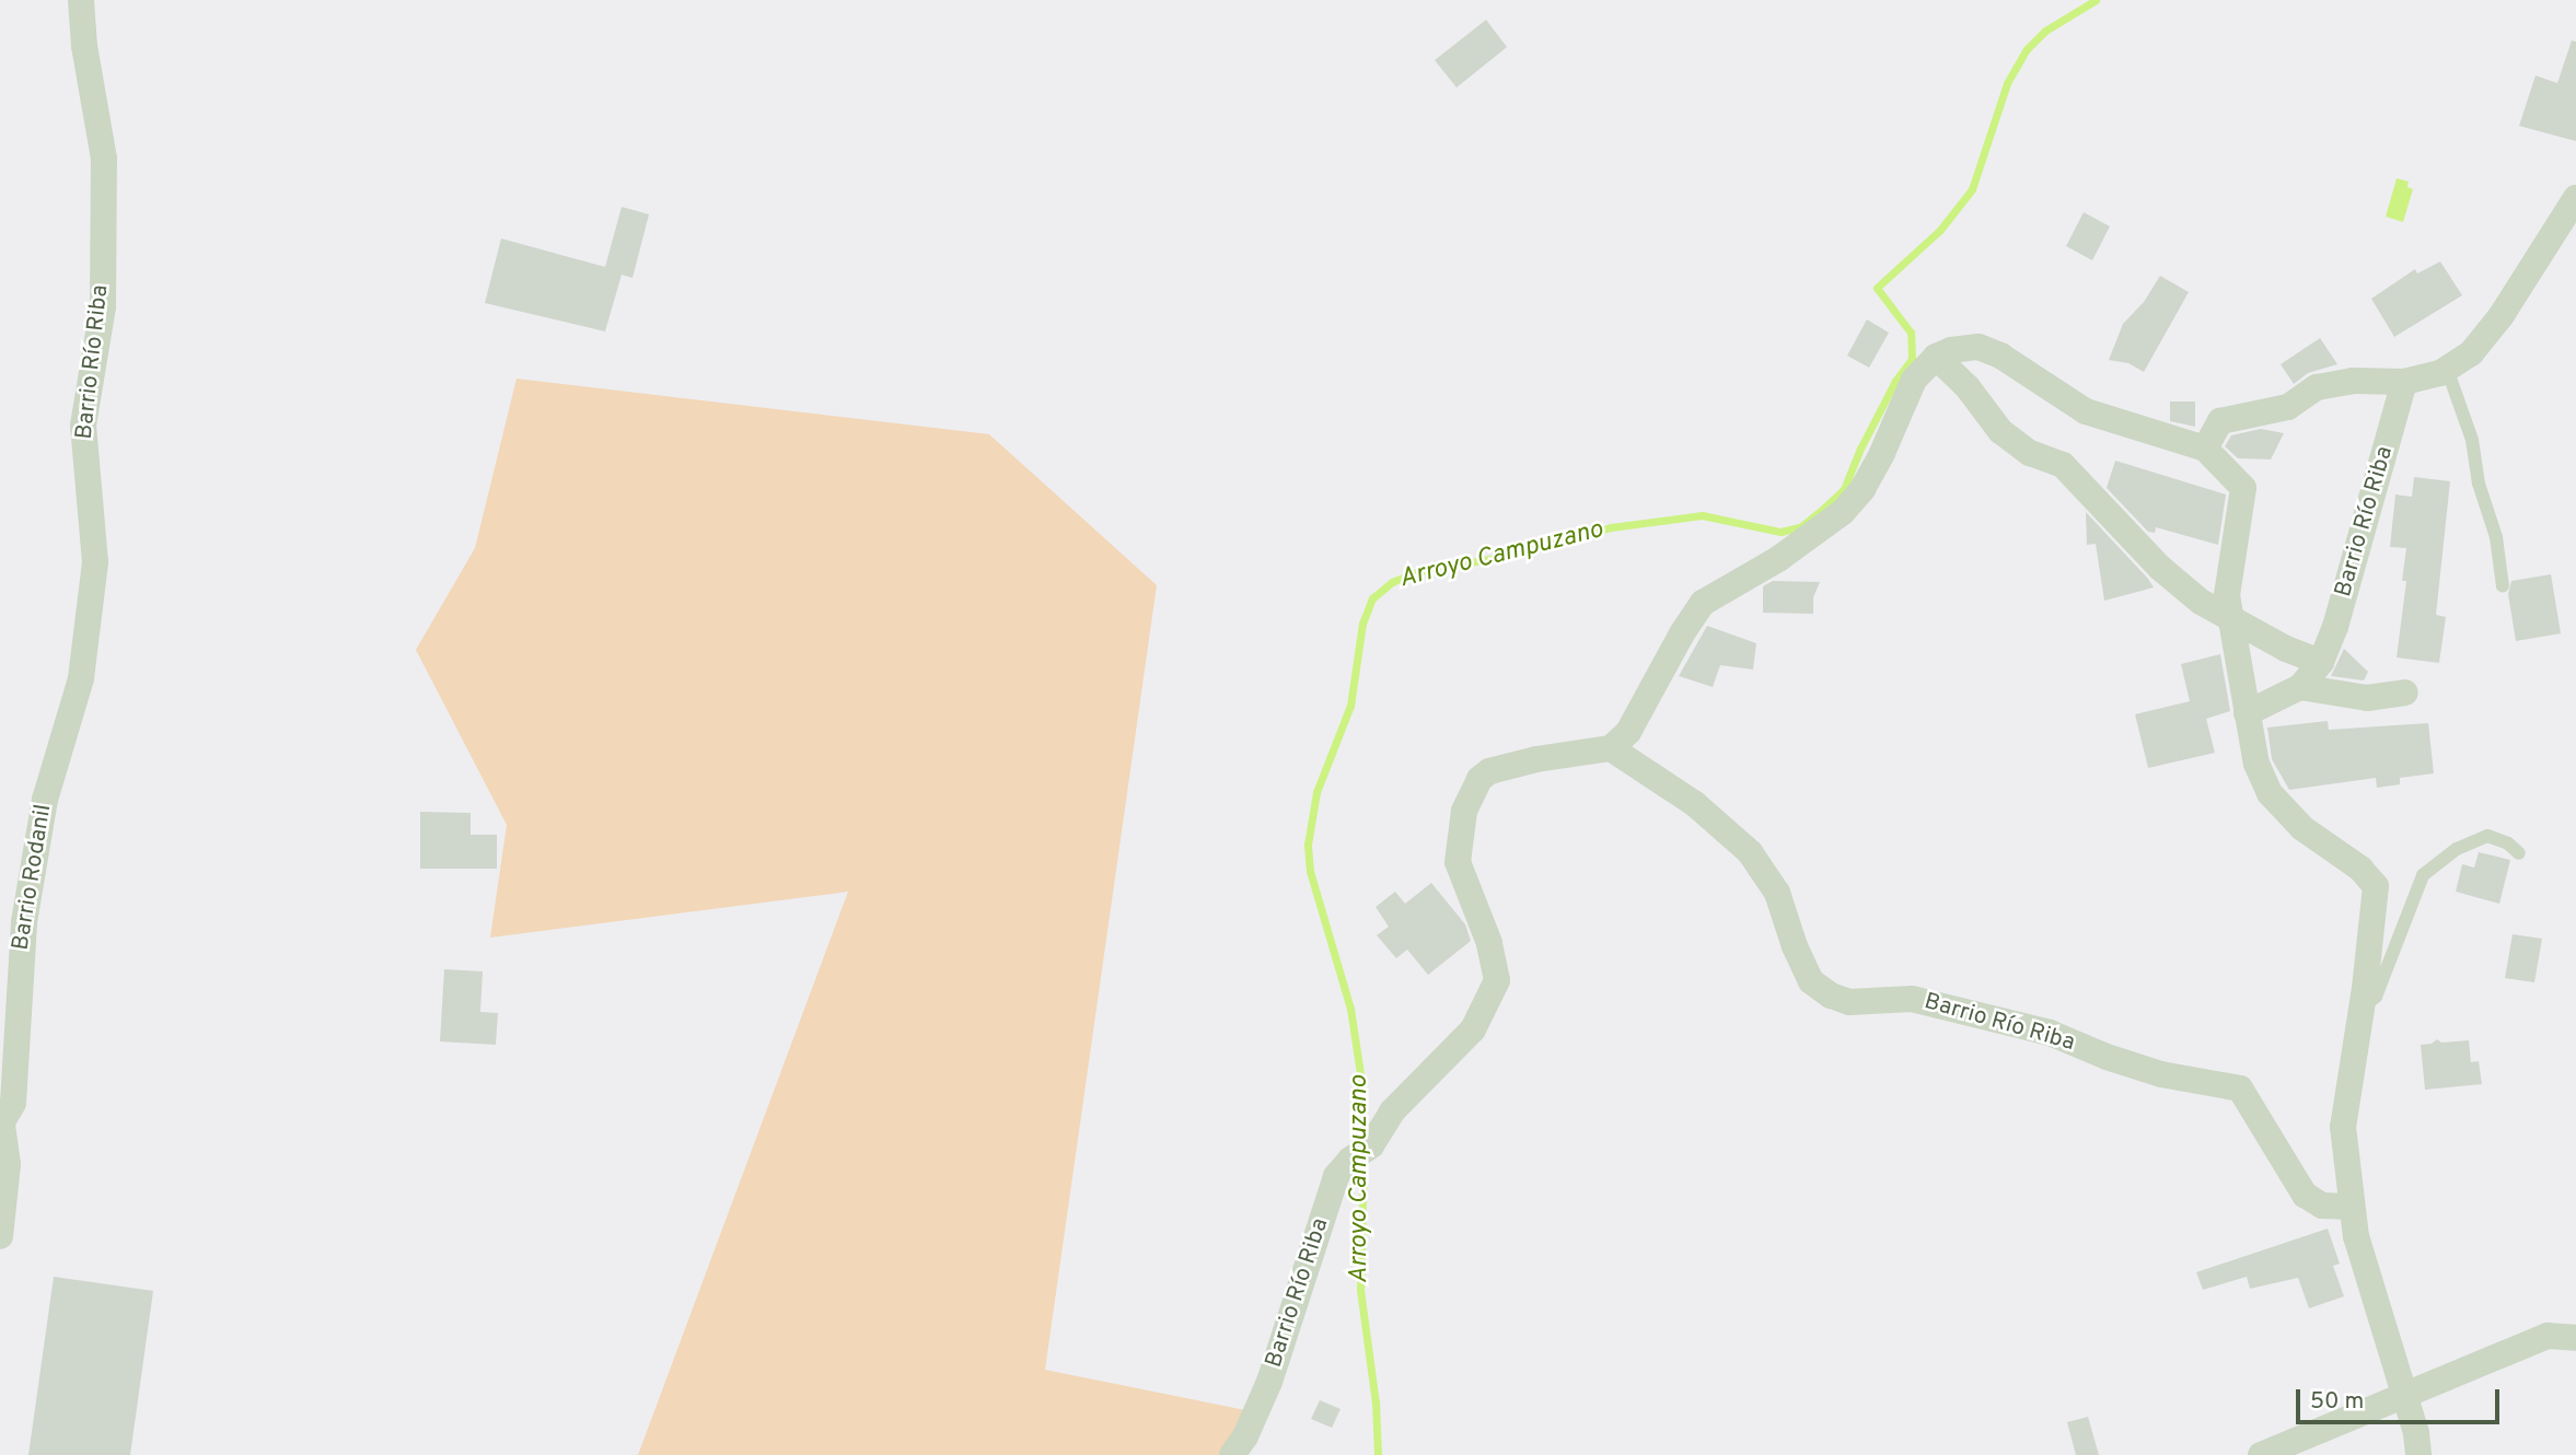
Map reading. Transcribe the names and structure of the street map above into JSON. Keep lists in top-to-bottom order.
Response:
{
  "streets": {
    "street": ["Barrio Río Riba", "Barrio Rodanil"]
  },
  "crossings": [
    ["Barrio Río Riba", "Barrio Rodanil"]
  ],
  "water": ["Arroyo Campuzano"],
  "scale_bar": "50 m"
}
